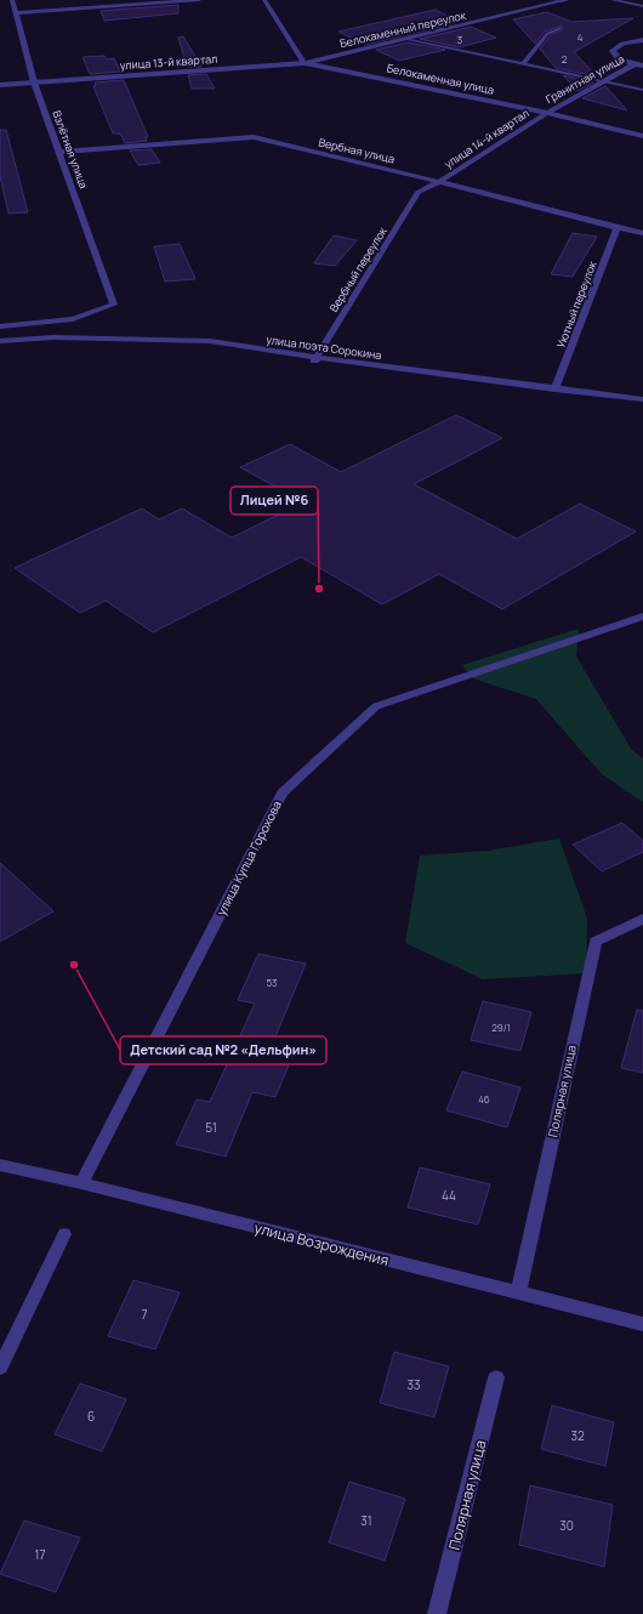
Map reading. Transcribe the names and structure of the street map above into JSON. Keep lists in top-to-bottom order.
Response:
{
  "streets": {
    "street": [
      "Белокаменный переулок",
      "улица 13-й квартал",
      "Белокаменная улица",
      "Гранитная улица",
      "улица 14-й квартал",
      "Взлётная улица",
      "Вербная улица",
      "Вербный переулок",
      "Уютный переулок",
      "улица поэта Сорокина",
      "улица Купца Горохова",
      "Полярная улица",
      "улица Возрождения"
    ]
  },
  "crossings": [
    ["Белокаменный переулок", "улица 13-й квартал"],
    ["Белокаменный переулок", "Белокаменная улица"],
    ["улица 13-й квартал", "Белокаменная улица"],
    ["улица 13-й квартал", "Взлётная улица"],
    ["Белокаменная улица", "Гранитная улица"],
    ["Белокаменная улица", "улица 14-й квартал"],
    ["Гранитная улица", "улица 14-й квартал"],
    ["улица 14-й квартал", "Вербная улица"],
    ["улица 14-й квартал", "Вербный переулок"],
    ["Взлётная улица", "Вербная улица"],
    ["Вербная улица", "Вербный переулок"],
    ["Вербная улица", "Уютный переулок"],
    ["Вербный переулок", "улица поэта Сорокина"],
    ["Уютный переулок", "улица поэта Сорокина"],
    ["улица Купца Горохова", "улица Возрождения"],
    ["Полярная улица", "улица Возрождения"]
  ],
  "places": ["Лицей №6", "Детский сад №2 «Дельфин»"],
  "house_numbers": [
    "4",
    "3",
    "2",
    "53",
    "29/1",
    "46",
    "51",
    "44",
    "7",
    "33",
    "6",
    "32",
    "31",
    "30",
    "17"
  ]
}
